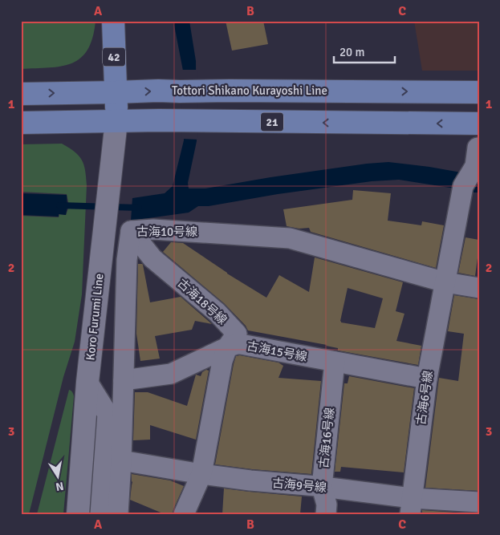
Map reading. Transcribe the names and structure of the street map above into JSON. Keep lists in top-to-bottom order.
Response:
{
  "streets": {
    "main road": [
      "42",
      "Tottori Shikano Kurayoshi Line",
      "21",
      "Koro Furumi Line"
    ],
    "street": [
      "古海10号線",
      "古海18号線",
      "古海15号線",
      "古海6号線",
      "古海16号線",
      "古海9号線"
    ]
  },
  "crossings": [
    ["42", "Tottori Shikano Kurayoshi Line"],
    ["42", "21"],
    ["42", "Koro Furumi Line"],
    ["21", "Koro Furumi Line"],
    ["古海10号線", "古海18号線"],
    ["古海10号線", "古海6号線"],
    ["古海10号線", "古海9号線"],
    ["古海18号線", "古海15号線"],
    ["古海15号線", "古海6号線"],
    ["古海15号線", "古海16号線"],
    ["古海6号線", "古海9号線"],
    ["古海16号線", "古海9号線"]
  ],
  "scale_bar": "20 m",
  "north": "bottom",
  "grid": {
    "columns": ["A", "B", "C"],
    "rows": ["1", "2", "3"]
  }
}
